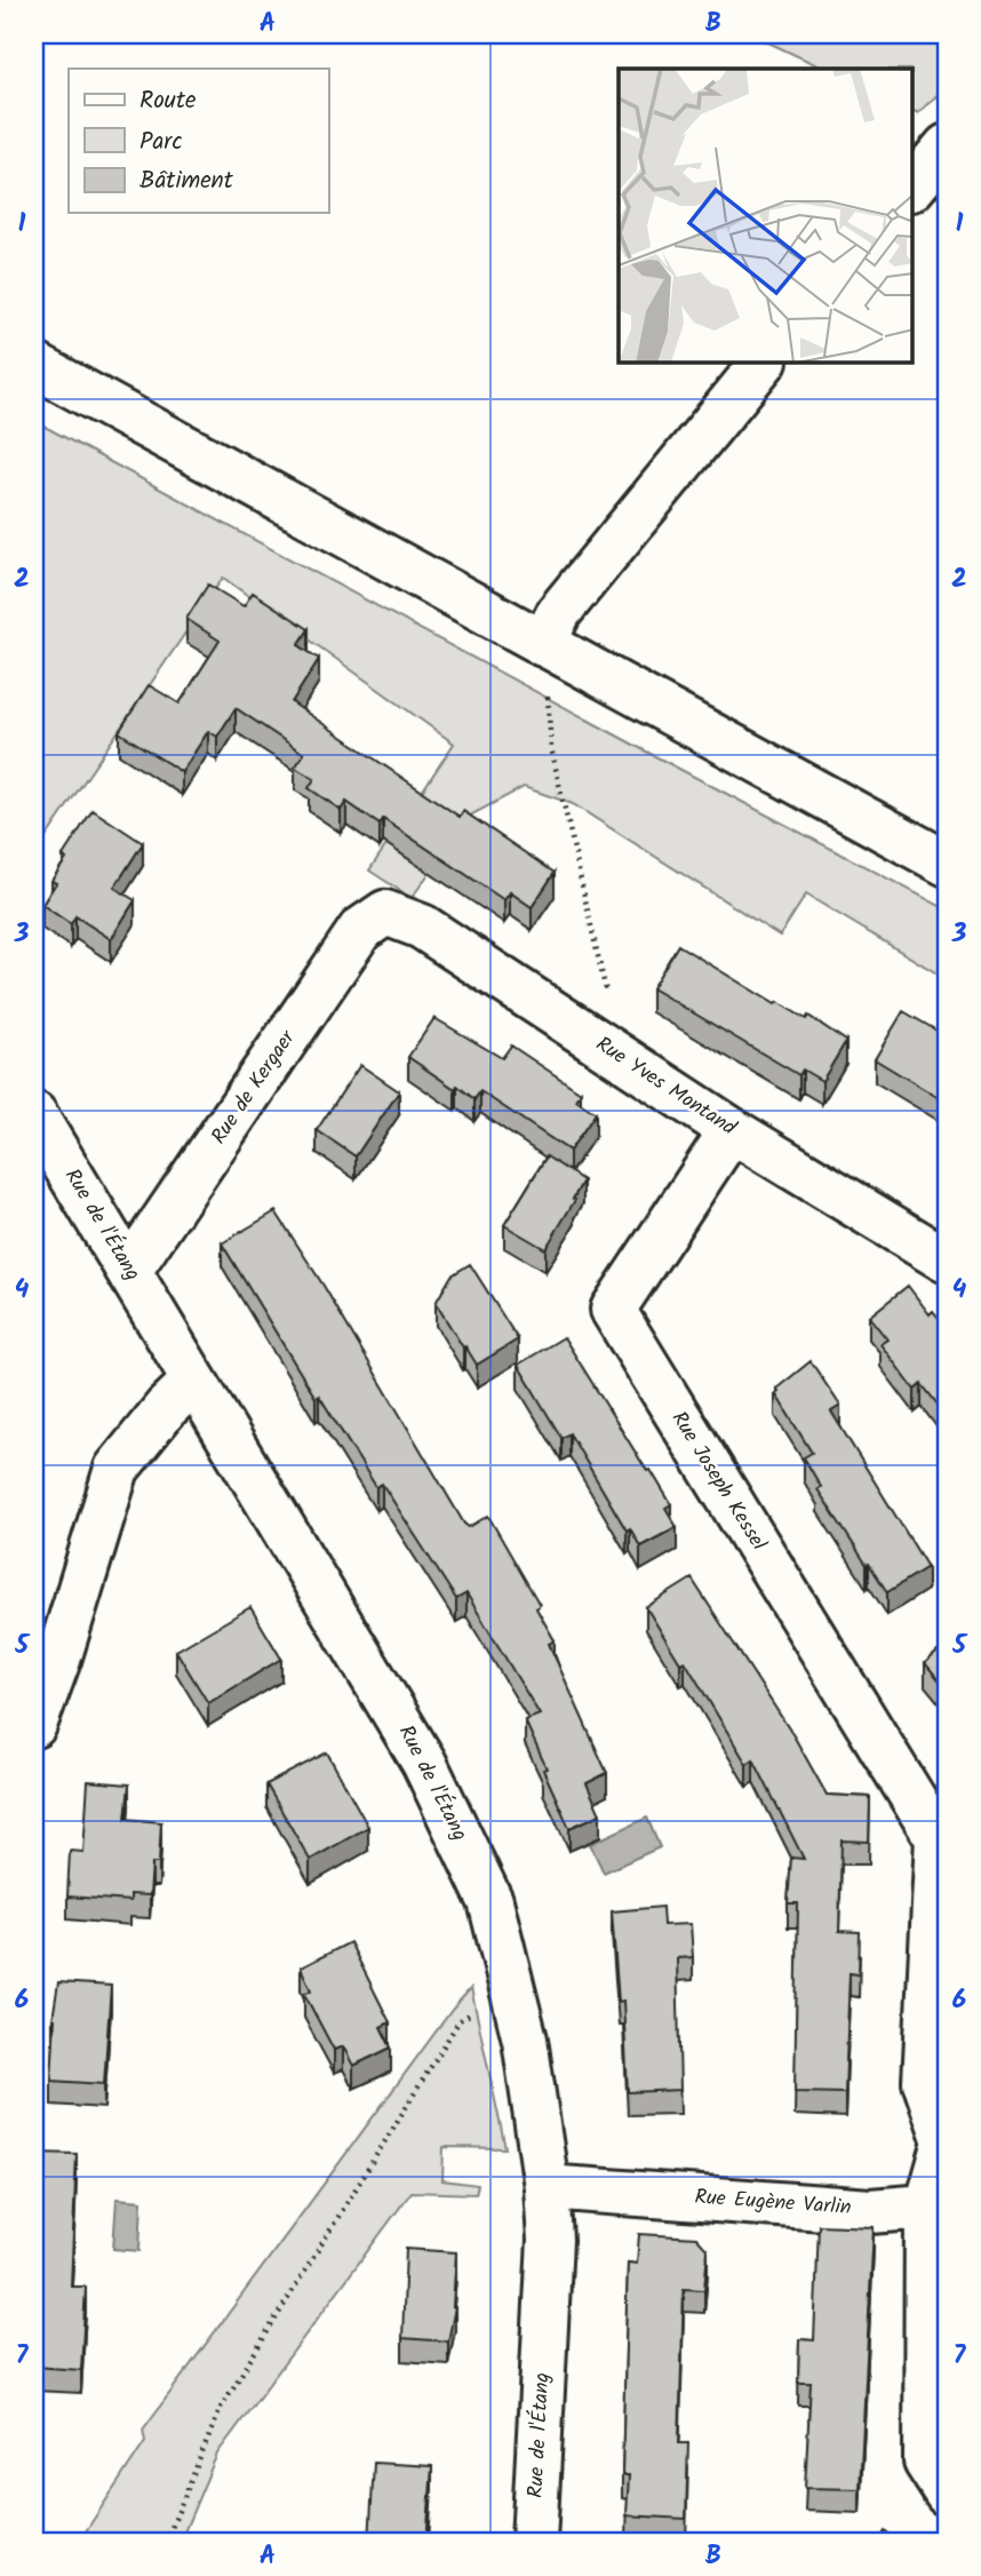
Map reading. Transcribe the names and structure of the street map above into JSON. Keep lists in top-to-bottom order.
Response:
{
  "streets": {
    "street": [
      "Rue Yves Montand",
      "Rue de Kergaer",
      "Rue de l'Étang",
      "Rue Joseph Kessel",
      "Rue Eugène Varlin"
    ]
  },
  "crossings": [
    ["Rue Yves Montand", "Rue de Kergaer"],
    ["Rue Yves Montand", "Rue Joseph Kessel"],
    ["Rue de Kergaer", "Rue de l'Étang"],
    ["Rue de l'Étang", "Rue Eugène Varlin"]
  ],
  "legend": ["Route", "Parc", "Bâtiment"],
  "grid": {
    "columns": ["A", "B"],
    "rows": [
      "1",
      "2",
      "3",
      "4",
      "5",
      "6",
      "7"
    ]
  }
}
